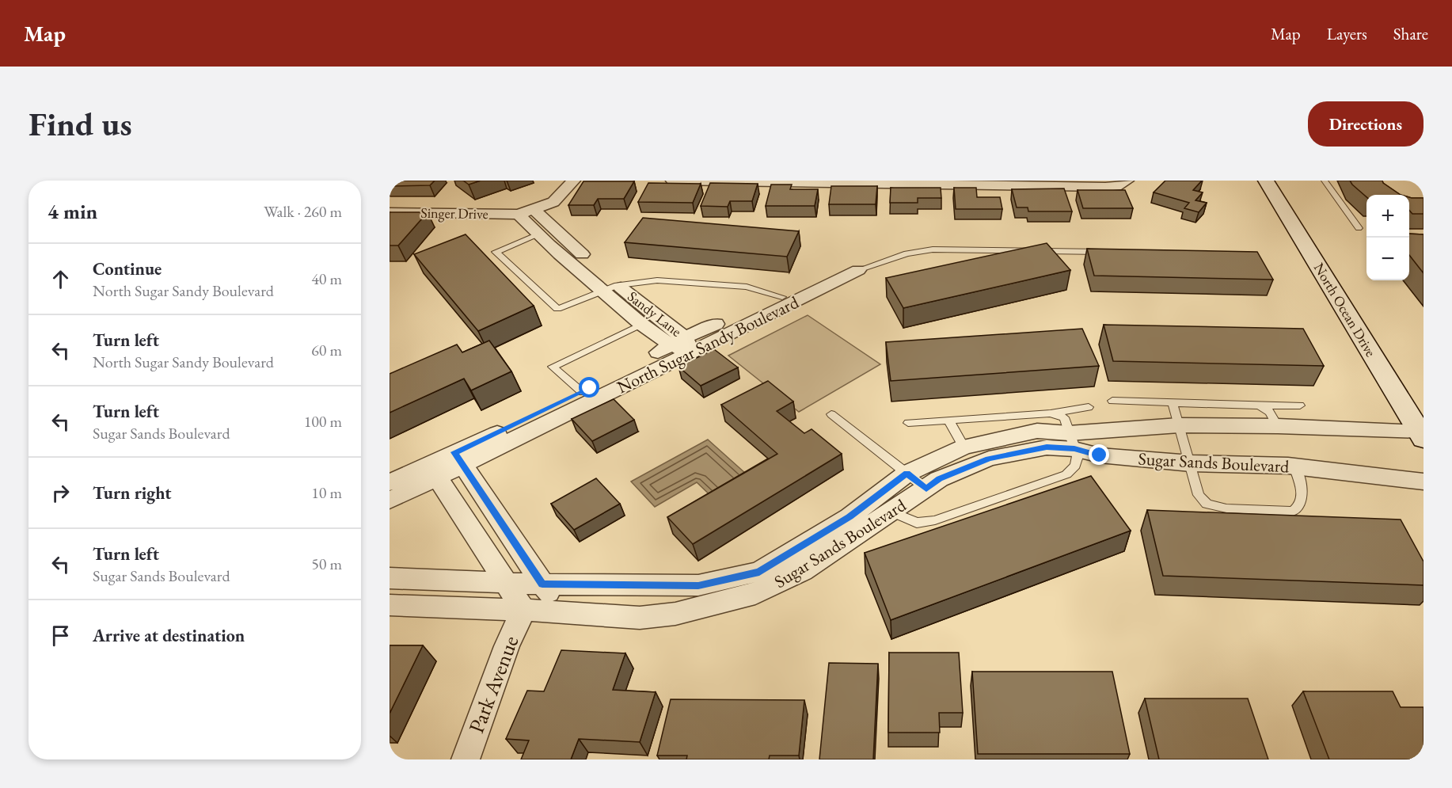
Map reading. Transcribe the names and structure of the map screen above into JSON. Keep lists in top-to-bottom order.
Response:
{
  "streets": {
    "main road": ["North Ocean Drive"],
    "street": [
      "Singer Drive",
      "Sandy Lane",
      "North Sugar Sandy Boulevard",
      "Sugar Sands Boulevard",
      "Park Avenue"
    ]
  },
  "crossings": [
    ["Singer Drive", "Sandy Lane"],
    ["North Ocean Drive", "Sugar Sands Boulevard"],
    ["Sandy Lane", "North Sugar Sandy Boulevard"],
    ["Sugar Sands Boulevard", "Park Avenue"]
  ],
  "page": {
    "header": "Map",
    "nav": ["Map", "Layers", "Share"],
    "buttons": "Directions",
    "title": "Find us",
    "heading": ["4 min", "Walk · 260 m"],
    "map_buttons": ["+", "−"],
    "list": [
      ["Continue", "North Sugar Sandy Boulevard", "40 m"],
      ["Turn left", "North Sugar Sandy Boulevard", "60 m"],
      ["Turn left", "Sugar Sands Boulevard", "100 m"],
      ["Turn right", "10 m"],
      ["Turn left", "Sugar Sands Boulevard", "50 m"],
      "Arrive at destination"
    ]
  }
}
